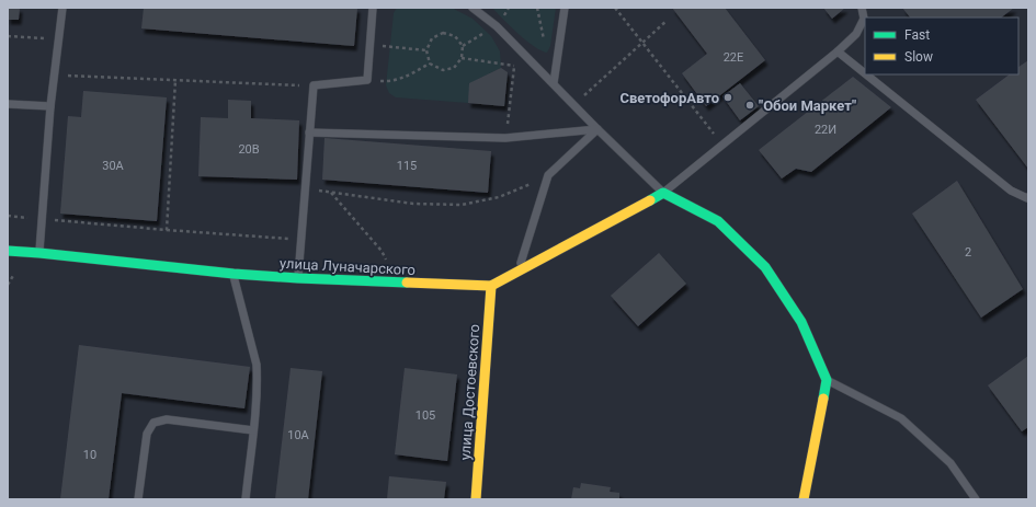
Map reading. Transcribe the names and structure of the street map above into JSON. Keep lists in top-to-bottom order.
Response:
{
  "streets": {
    "street": ["улица Луначарского", "улица Достоевского"]
  },
  "crossings": [
    ["улица Луначарского", "улица Достоевского"]
  ],
  "places": ["СветофорАвто", "\"Обои Маркет\""],
  "house_numbers": [
    "22Е",
    "22И",
    "20В",
    "30А",
    "115",
    "2",
    "105",
    "10А",
    "10"
  ],
  "legend": ["Fast", "Slow"]
}
